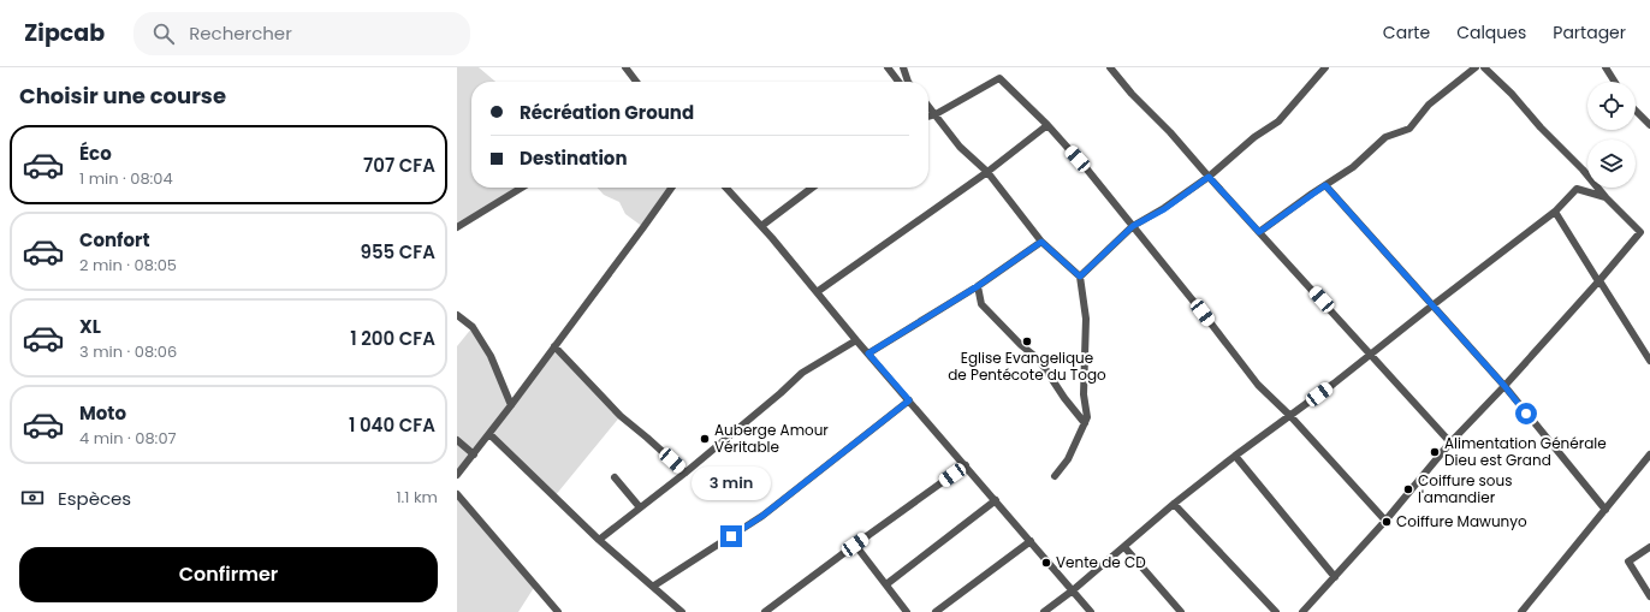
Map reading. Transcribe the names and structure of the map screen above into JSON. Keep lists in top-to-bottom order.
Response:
{
  "places": [
    "Eglise Evangelique de Pentécote du Togo",
    "Auberge Amour Véritable",
    "Alimentation Générale Dieu est Grand",
    "Coiffure sous l'amandier",
    "Coiffure Mawunyo",
    "Vente de CD"
  ],
  "page": {
    "header": "Zipcab",
    "search": "Rechercher",
    "nav": ["Carte", "Calques", "Partager"],
    "heading": "Choisir une course",
    "banner": ["Récréation Ground", "Destination"],
    "list": [
      {
        "name": "Éco",
        "note": "1 min · 08:04",
        "value": "707 CFA"
      },
      {
        "name": "Confort",
        "note": "2 min · 08:05",
        "value": "955 CFA"
      },
      {
        "name": "XL",
        "note": "3 min · 08:06",
        "value": "1 200 CFA"
      },
      {
        "name": "Moto",
        "note": "4 min · 08:07",
        "value": "1 040 CFA"
      }
    ],
    "bubble": "3 min",
    "pay": ["Espèces", "1.1 km"],
    "buttons": "Confirmer"
  }
}
